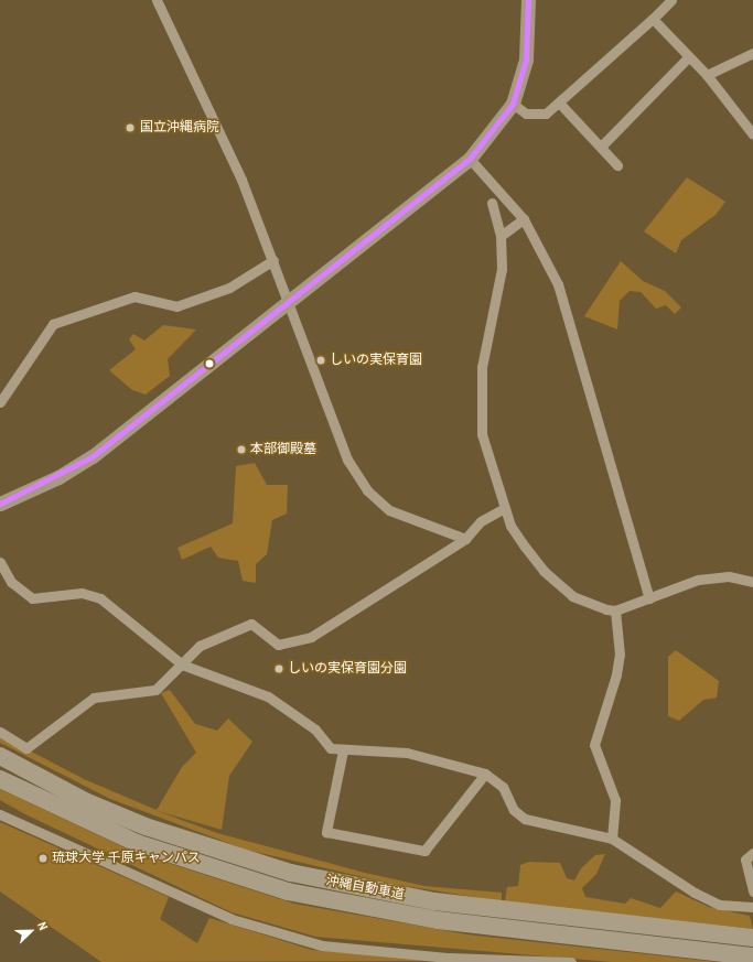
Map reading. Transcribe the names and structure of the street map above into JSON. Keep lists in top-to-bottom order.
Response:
{
  "streets": {
    "highway": ["沖縄自動車道"]
  },
  "places": [
    "国立沖縄病院",
    "しいの実保育園",
    "本部御殿墓",
    "しいの実保育園分園",
    "琉球大学 千原キャンパス"
  ],
  "north": "top right"
}
